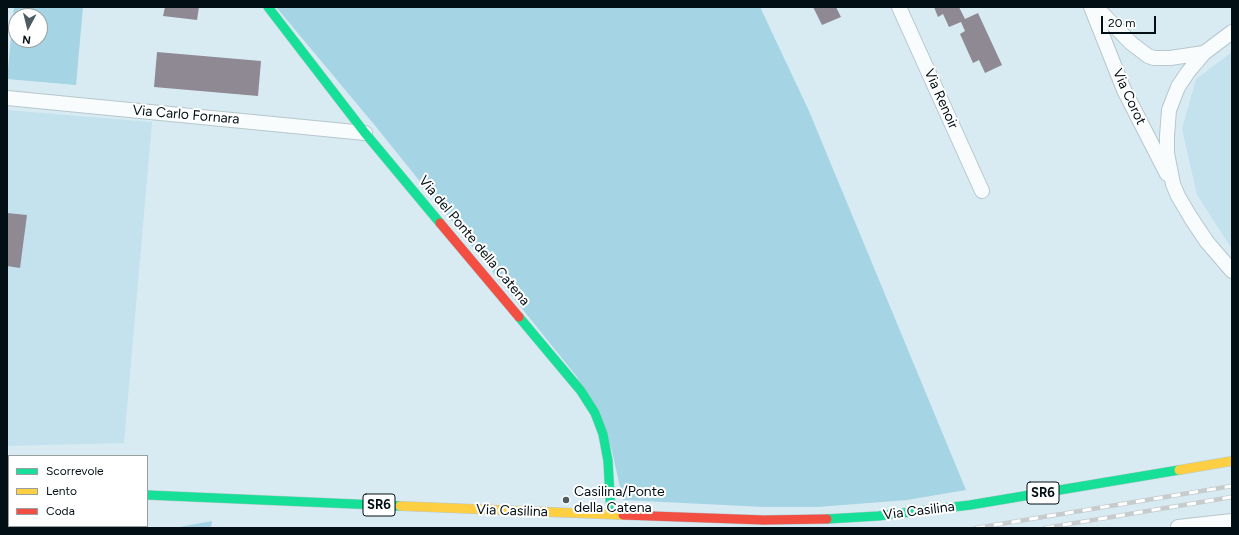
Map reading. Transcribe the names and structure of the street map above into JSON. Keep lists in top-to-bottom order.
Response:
{
  "streets": {
    "main road": ["Via del Ponte della Catena", "SR6", "Via Casilina"],
    "street": ["Via Corot", "Via Renoir", "Via Carlo Fornara"]
  },
  "crossings": [
    ["Via Carlo Fornara", "Via del Ponte della Catena"],
    ["Via del Ponte della Catena", "Via Casilina"]
  ],
  "places": ["Casilina/Ponte della Catena"],
  "legend": ["Scorrevole", "Lento", "Coda"],
  "scale_bar": "20 m",
  "north": "bottom"
}
